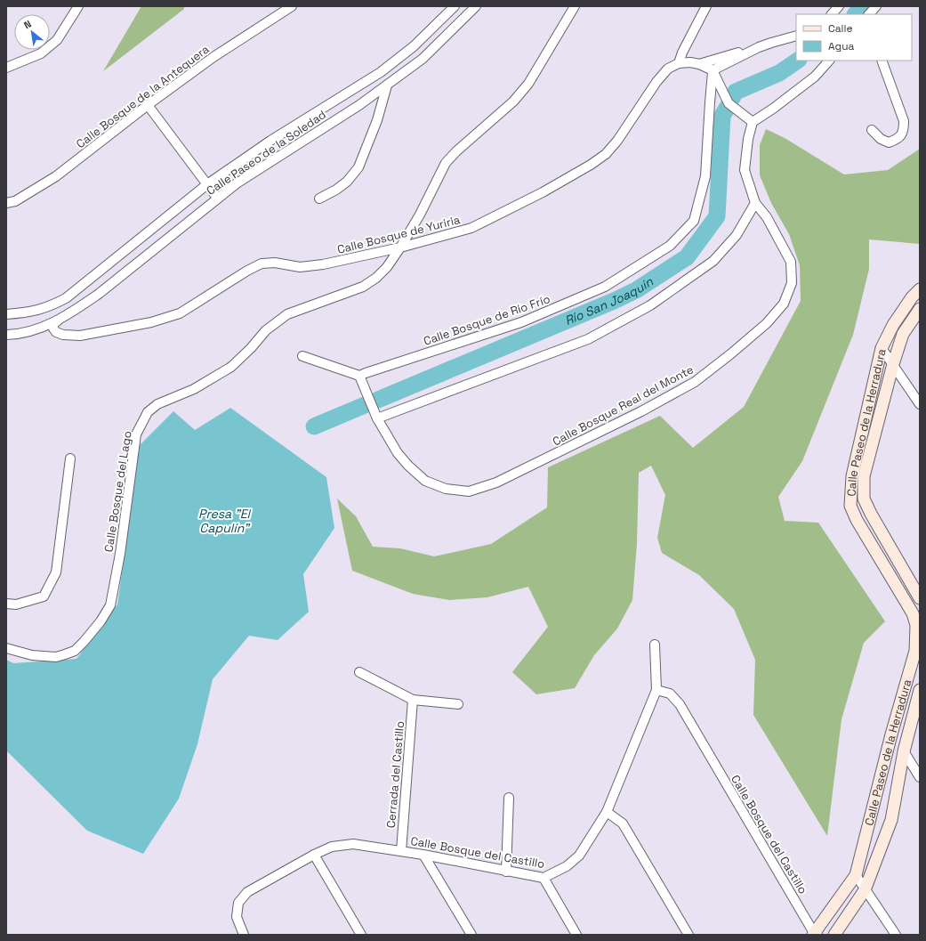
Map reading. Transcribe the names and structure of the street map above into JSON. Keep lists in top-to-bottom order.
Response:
{
  "streets": {
    "main road": ["Calle Paseo de la Herradura"],
    "street": [
      "Calle Bosque de la Antequera",
      "Calle Paseo de la Soledad",
      "Calle Bosque de Yuriria",
      "Calle Bosque de Río Frío",
      "Calle Bosque Real del Monte",
      "Calle Bosque del Lago",
      "Cerrada del Castillo",
      "Calle Bosque del Castillo"
    ]
  },
  "crossings": [
    ["Calle Paseo de la Soledad", "Calle Bosque de Yuriria"],
    ["Calle Bosque de Yuriria", "Calle Bosque del Lago"],
    ["Calle Paseo de la Herradura", "Calle Bosque del Castillo"],
    ["Cerrada del Castillo", "Calle Bosque del Castillo"]
  ],
  "water": ["Río San Joaquín", "Presa \"El Capulín\""],
  "legend": ["Calle", "Agua"],
  "north": "top left"
}
